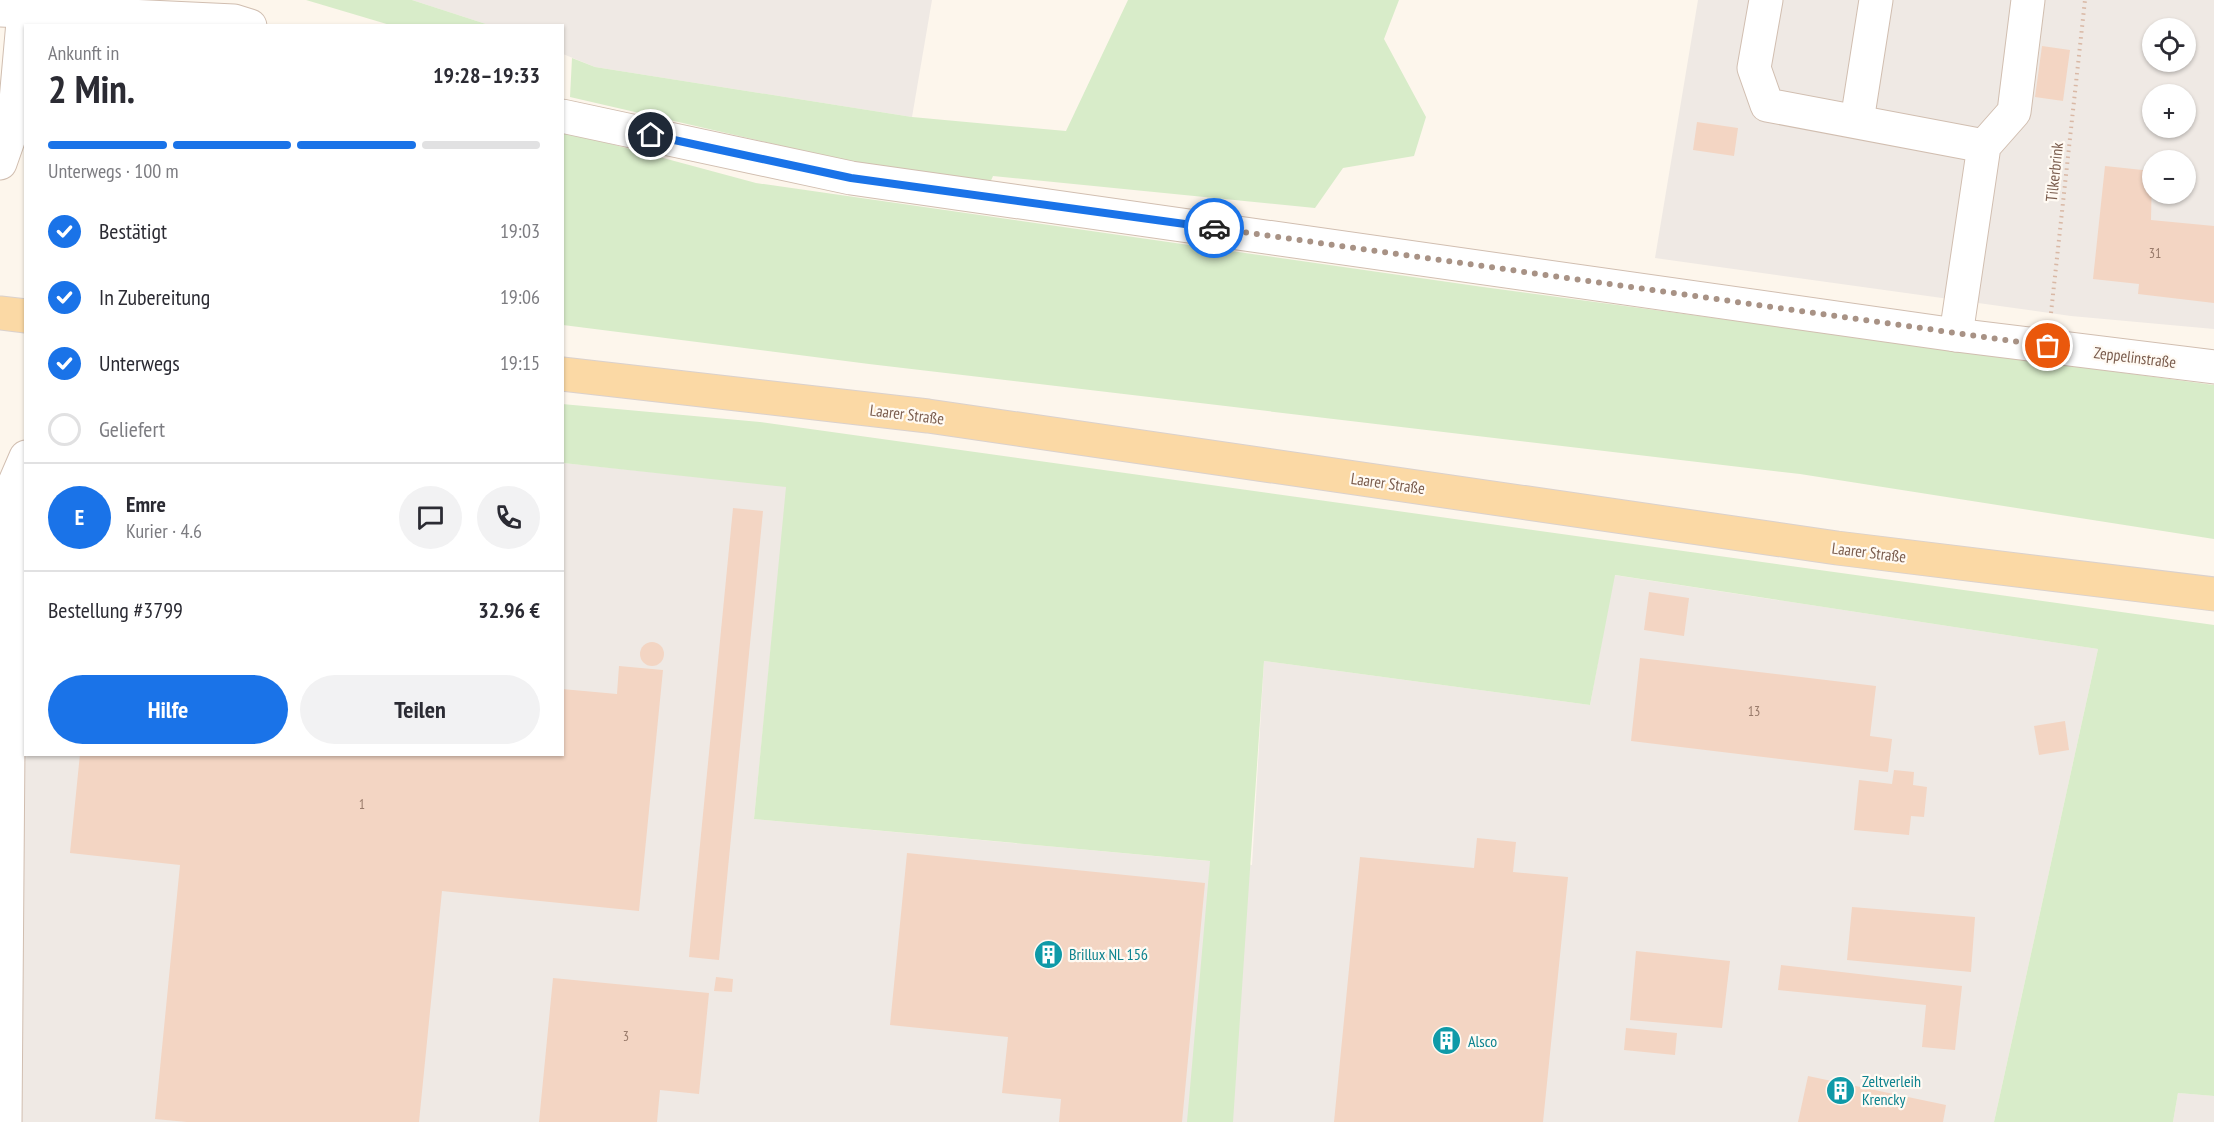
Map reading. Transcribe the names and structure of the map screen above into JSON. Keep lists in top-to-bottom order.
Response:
{
  "streets": {
    "main road": ["Laarer Straße"],
    "street": ["Zeppelinstraße"],
    "path": ["Tilkerbrink"]
  },
  "crossings": [
    ["Tilkerbrink", "Zeppelinstraße"]
  ],
  "places": {
    "building": ["Brillux NL 156", "Alsco", "Zeltverleih Krencky"]
  },
  "house_numbers": [
    "31",
    "13",
    "1",
    "3"
  ],
  "page": {
    "map_buttons": ["+", "−"],
    "heading": ["2 Min.", "Ankunft in", "19:28–19:33"],
    "panel": [
      "Emre",
      "Kurier · 4.6",
      "Bestellung #3799",
      "32.96 €"
    ],
    "bar": "Unterwegs · 100 m",
    "list": [
      ["Bestätigt", "19:03"],
      ["In Zubereitung", "19:06"],
      ["Unterwegs", "19:15"],
      "Geliefert"
    ],
    "round": "E",
    "buttons": ["Hilfe", "Teilen"]
  }
}
